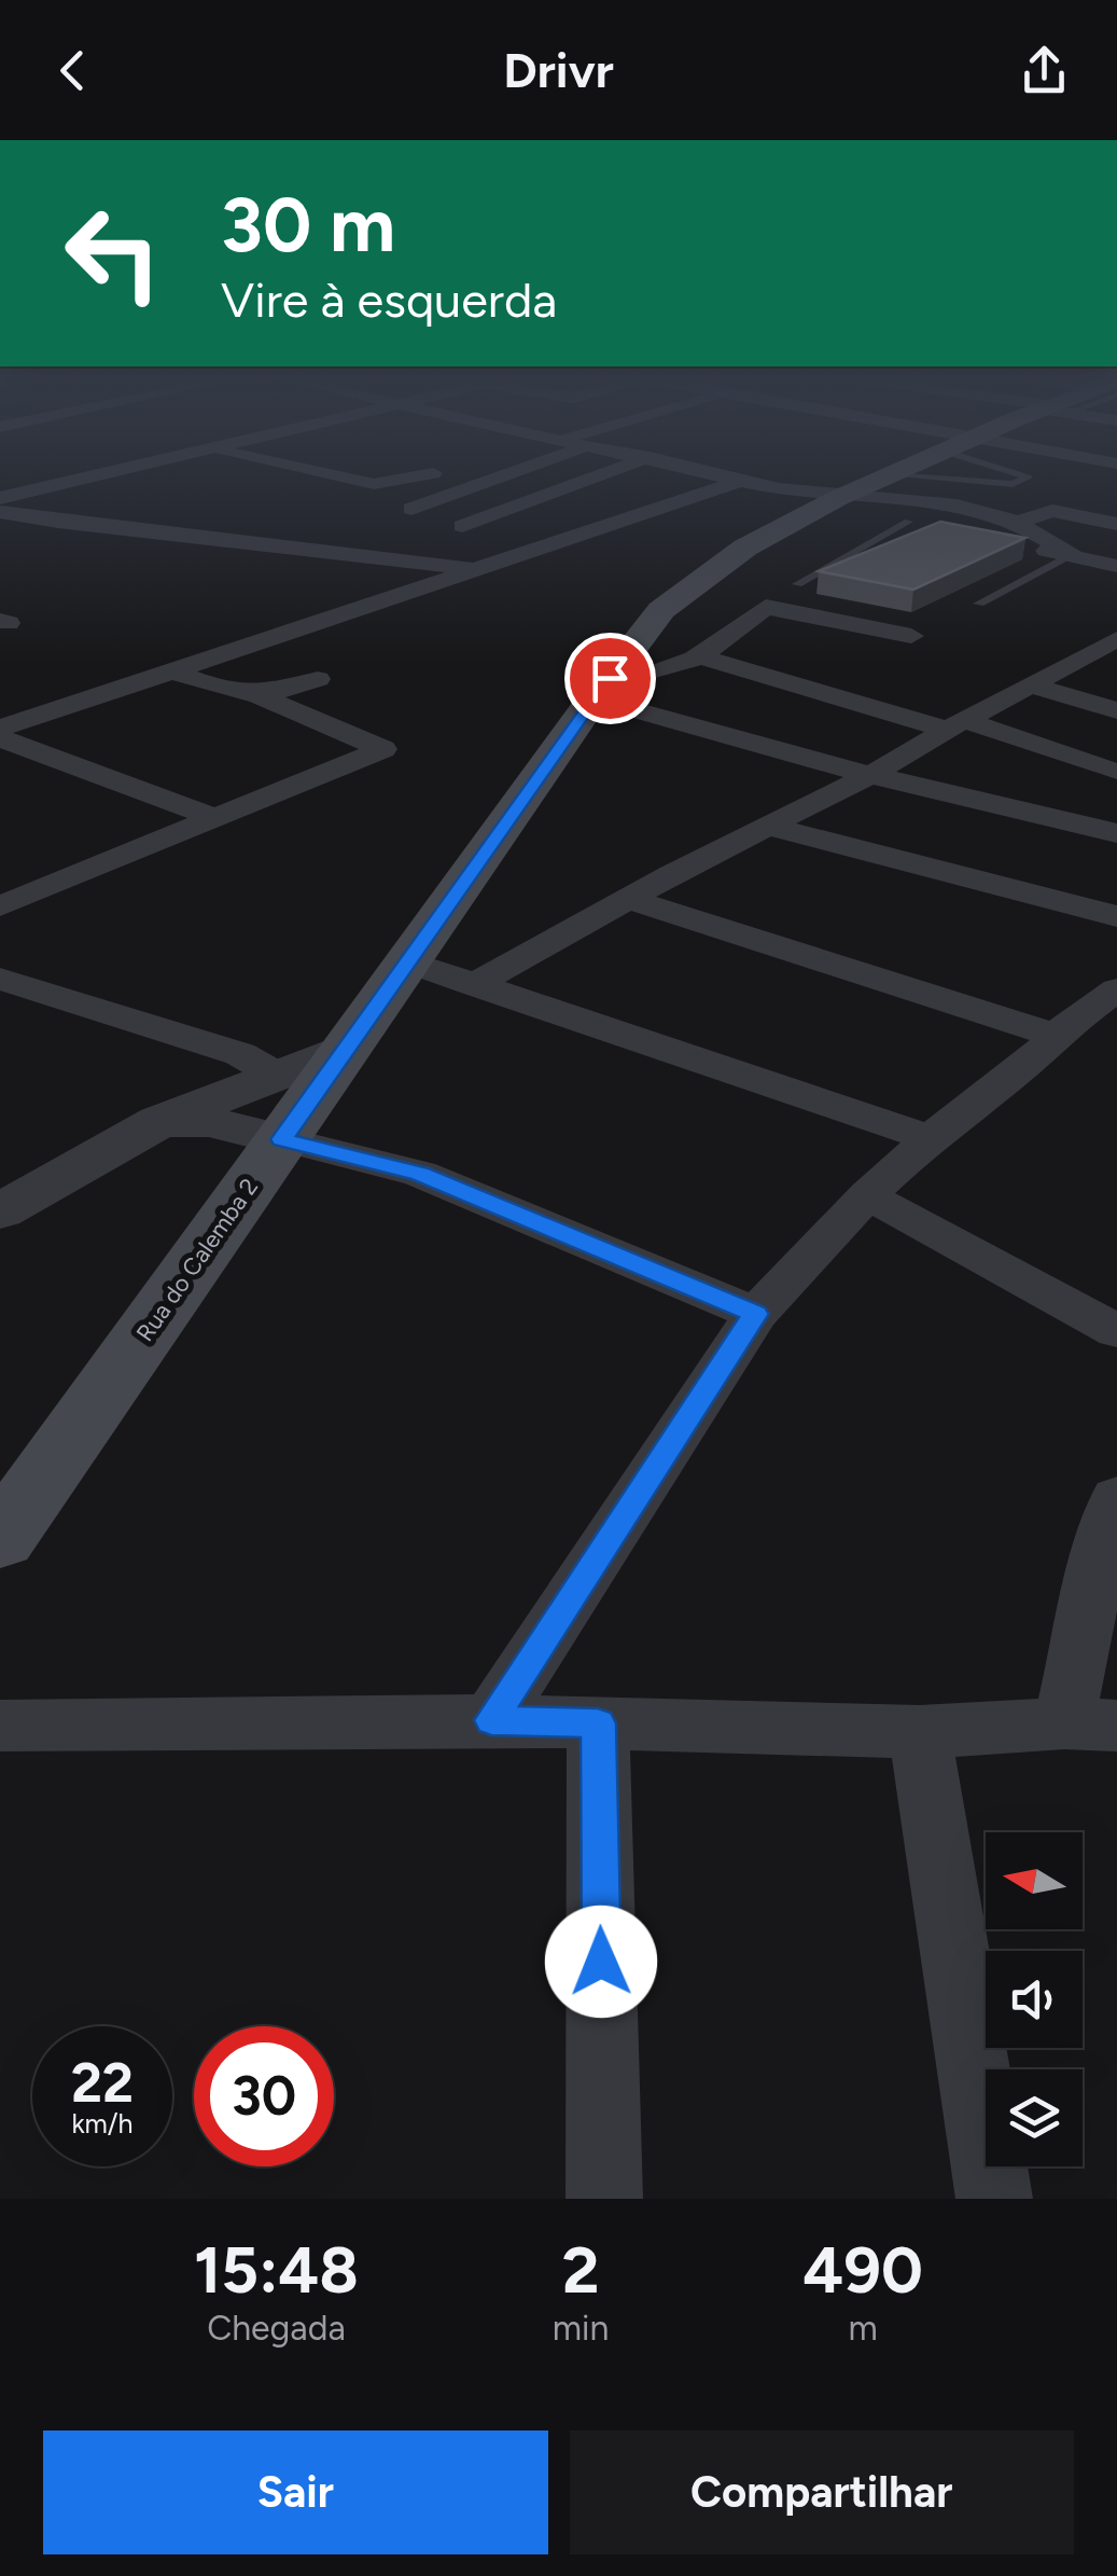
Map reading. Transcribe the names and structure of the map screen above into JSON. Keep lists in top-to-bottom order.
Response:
{
  "streets": {
    "main road": ["Rua do Calemba 2"]
  },
  "north": "left",
  "page": {
    "header": "Drivr",
    "turn": ["30 m", "Vire à esquerda"],
    "speed": "22 km/h",
    "limit": "30",
    "eta": [
      "15:48",
      "Chegada",
      "2",
      "min",
      "490",
      "m"
    ],
    "buttons": ["Sair", "Compartilhar"]
  }
}
